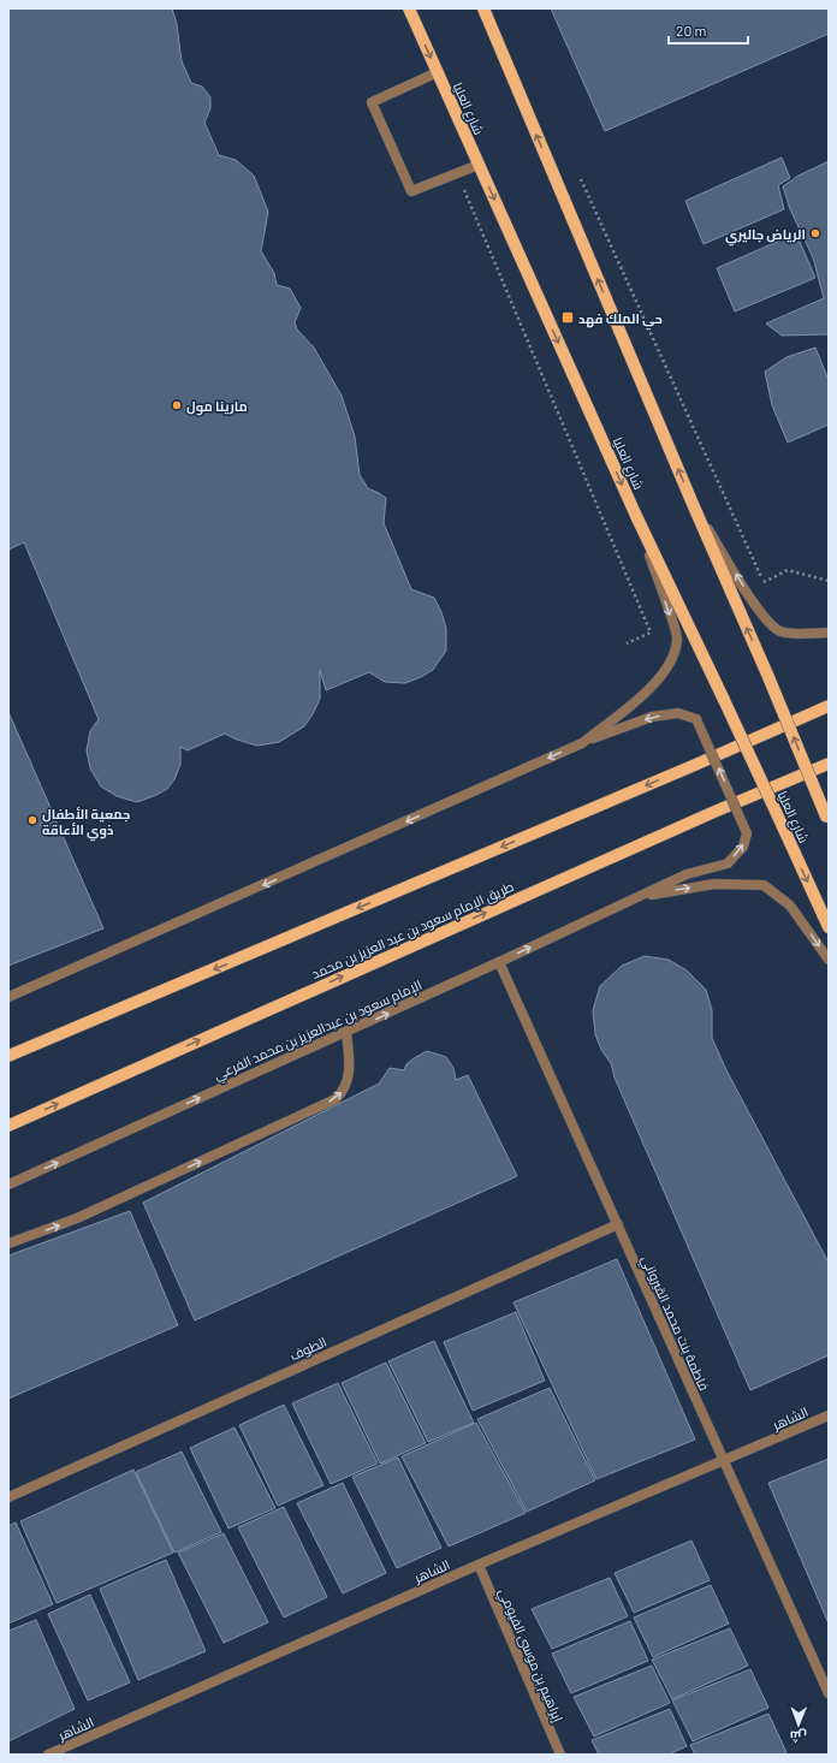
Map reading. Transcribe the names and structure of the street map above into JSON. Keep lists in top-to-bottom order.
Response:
{
  "streets": {
    "main road": ["شارع العليا", "طريق الإمام سعود بن عبد العزيز بن محمد"],
    "street": [
      "الإمام سعود بن عبدالعزيز بن محمد الفرعي",
      "فاطمة بنت محمد القيرواني",
      "الطوف",
      "الشاهر",
      "إبراهيم بن موسى الفيومي"
    ]
  },
  "crossings": [
    ["الإمام سعود بن عبدالعزيز بن محمد الفرعي", "فاطمة بنت محمد القيرواني"],
    ["فاطمة بنت محمد القيرواني", "الطوف"],
    ["فاطمة بنت محمد القيرواني", "الشاهر"],
    ["الشاهر", "إبراهيم بن موسى الفيومي"]
  ],
  "places": {
    "other": ["الرياض جاليري", "مارينا مول", "جمعية الأطفال ذوي الأعاقة"],
    "transit": ["حي الملك فهد"]
  },
  "scale_bar": "20 m",
  "north": "bottom"
}
